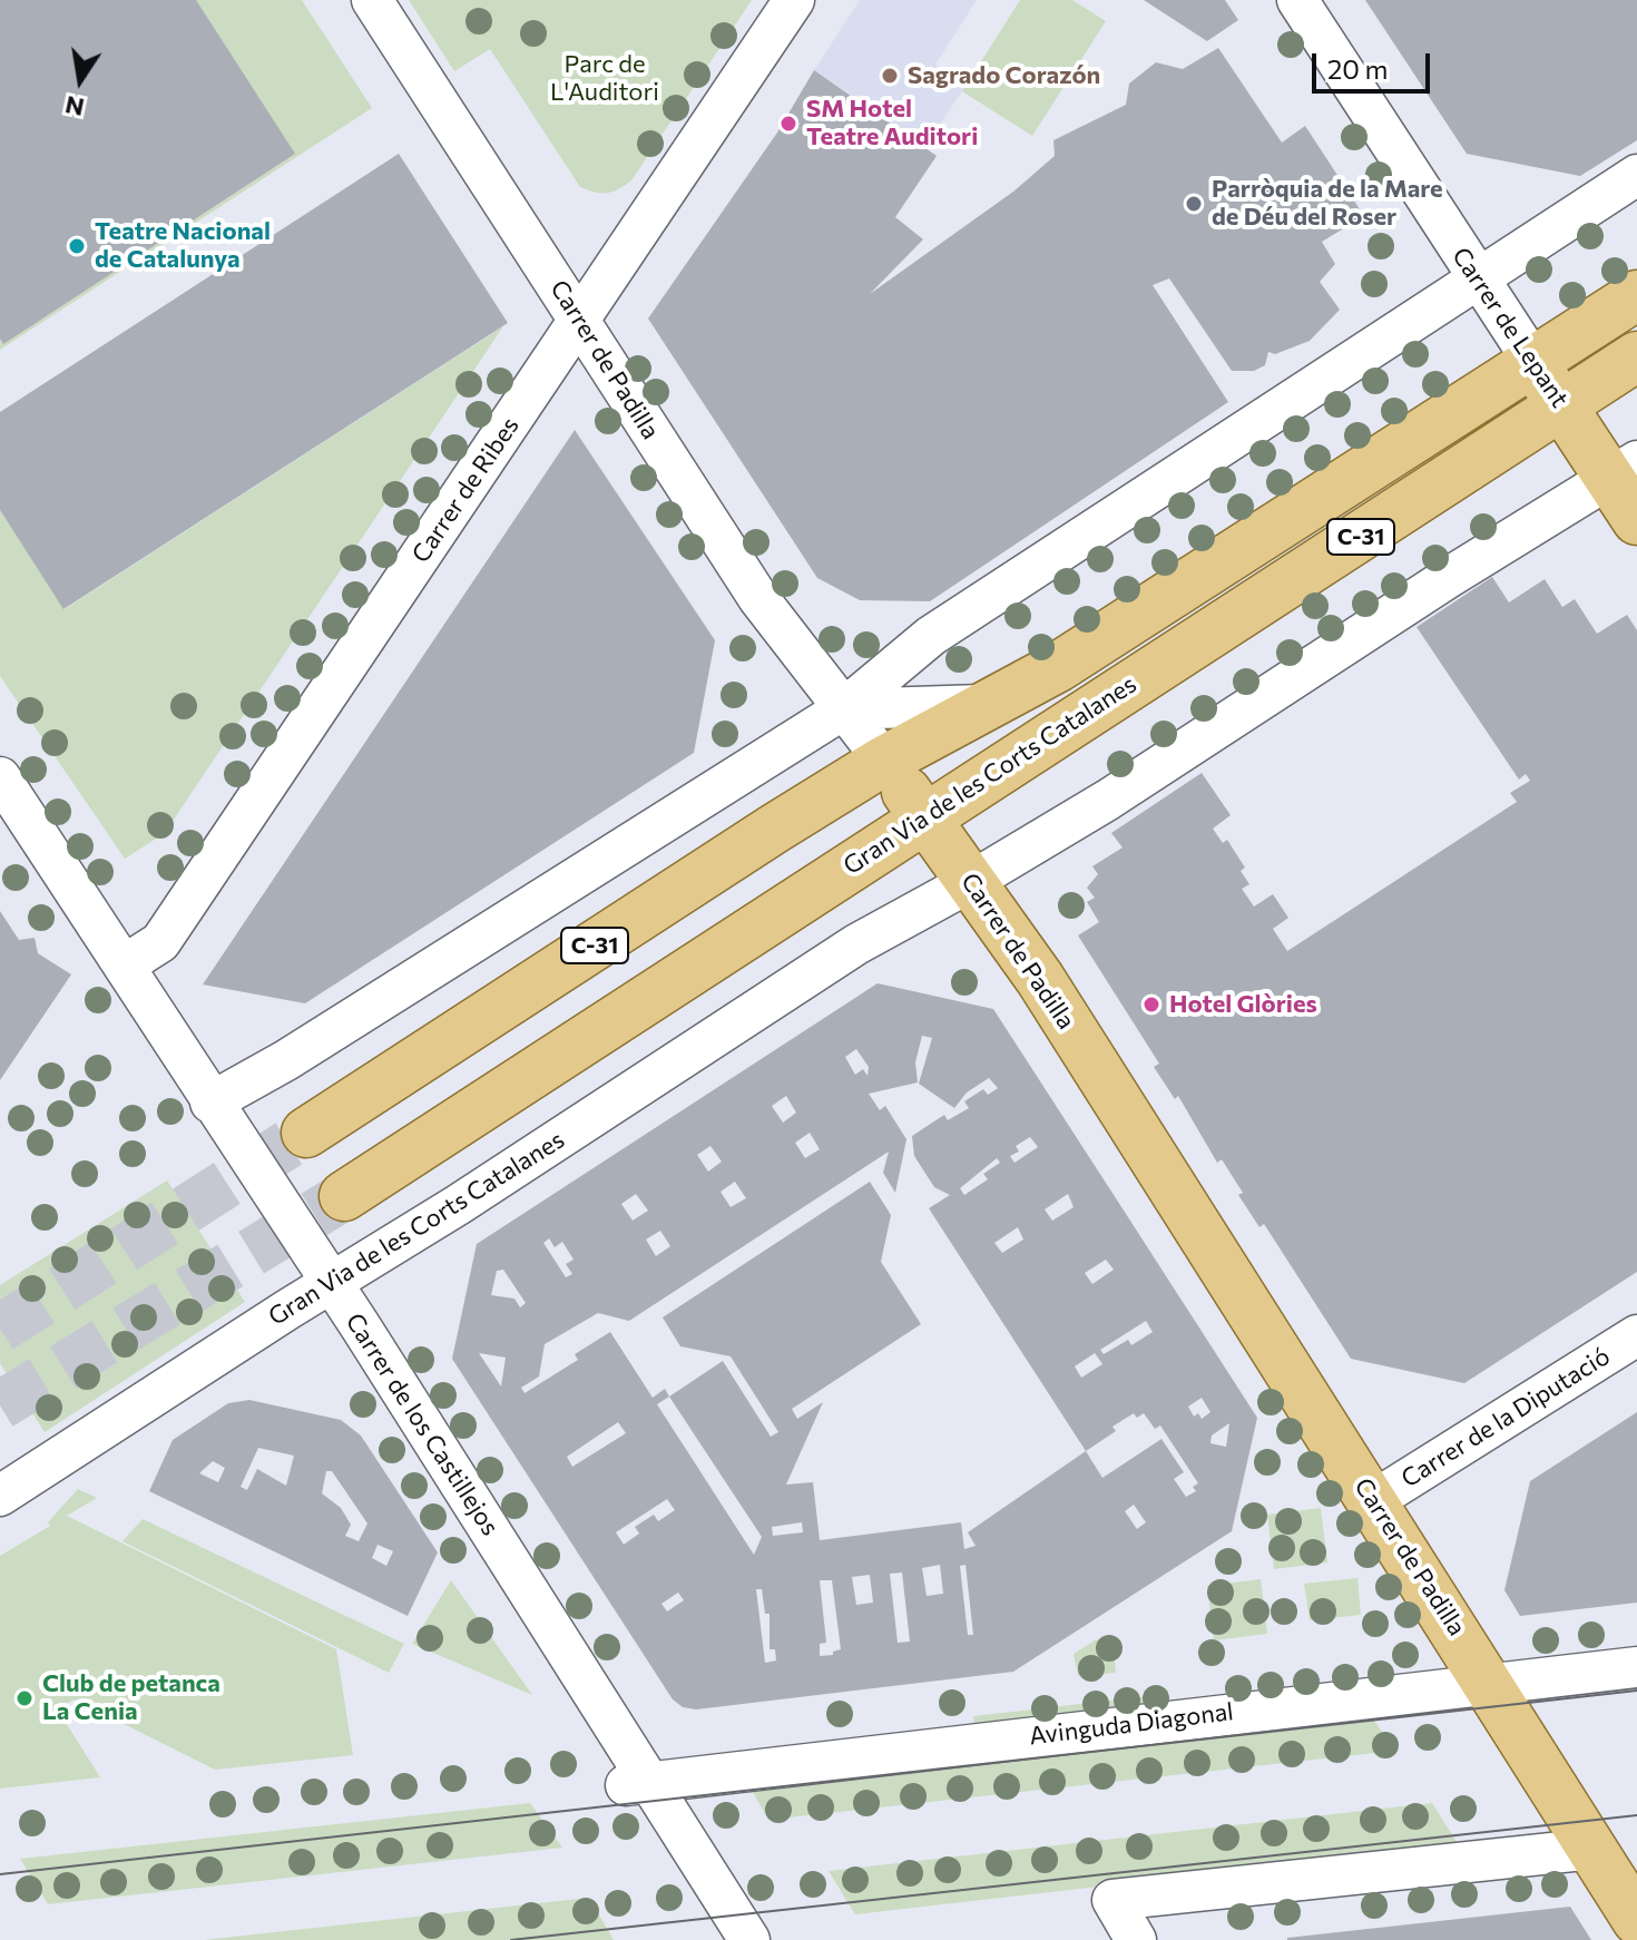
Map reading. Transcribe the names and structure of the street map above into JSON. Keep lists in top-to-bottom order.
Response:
{
  "streets": {
    "main road": [
      "Carrer de Lepant",
      "Carrer de Padilla",
      "C-31",
      "Gran Via de les Corts Catalanes"
    ],
    "street": [
      "Carrer de Ribes",
      "Carrer de la Diputació",
      "Carrer de los Castillejos",
      "Avinguda Diagonal"
    ]
  },
  "crossings": [
    ["Carrer de Lepant", "C-31"],
    ["Carrer de Lepant", "Gran Via de les Corts Catalanes"],
    ["Carrer de Padilla", "Carrer de Ribes"],
    ["Carrer de Padilla", "C-31"],
    ["Carrer de Padilla", "Gran Via de les Corts Catalanes"],
    ["Carrer de Padilla", "Carrer de la Diputació"],
    ["Carrer de Padilla", "Avinguda Diagonal"],
    ["Carrer de Ribes", "Carrer de los Castillejos"],
    ["Gran Via de les Corts Catalanes", "Carrer de los Castillejos"],
    ["Carrer de los Castillejos", "Avinguda Diagonal"]
  ],
  "parks": ["Parc de L'Auditori"],
  "places": [
    "Sagrado Corazón",
    "SM Hotel Teatre Auditori",
    "Parròquia de la Mare de Déu del Roser",
    "Teatre Nacional de Catalunya",
    "Hotel Glòries",
    "Club de petanca La Cenia"
  ],
  "scale_bar": "20 m",
  "north": "bottom"
}
